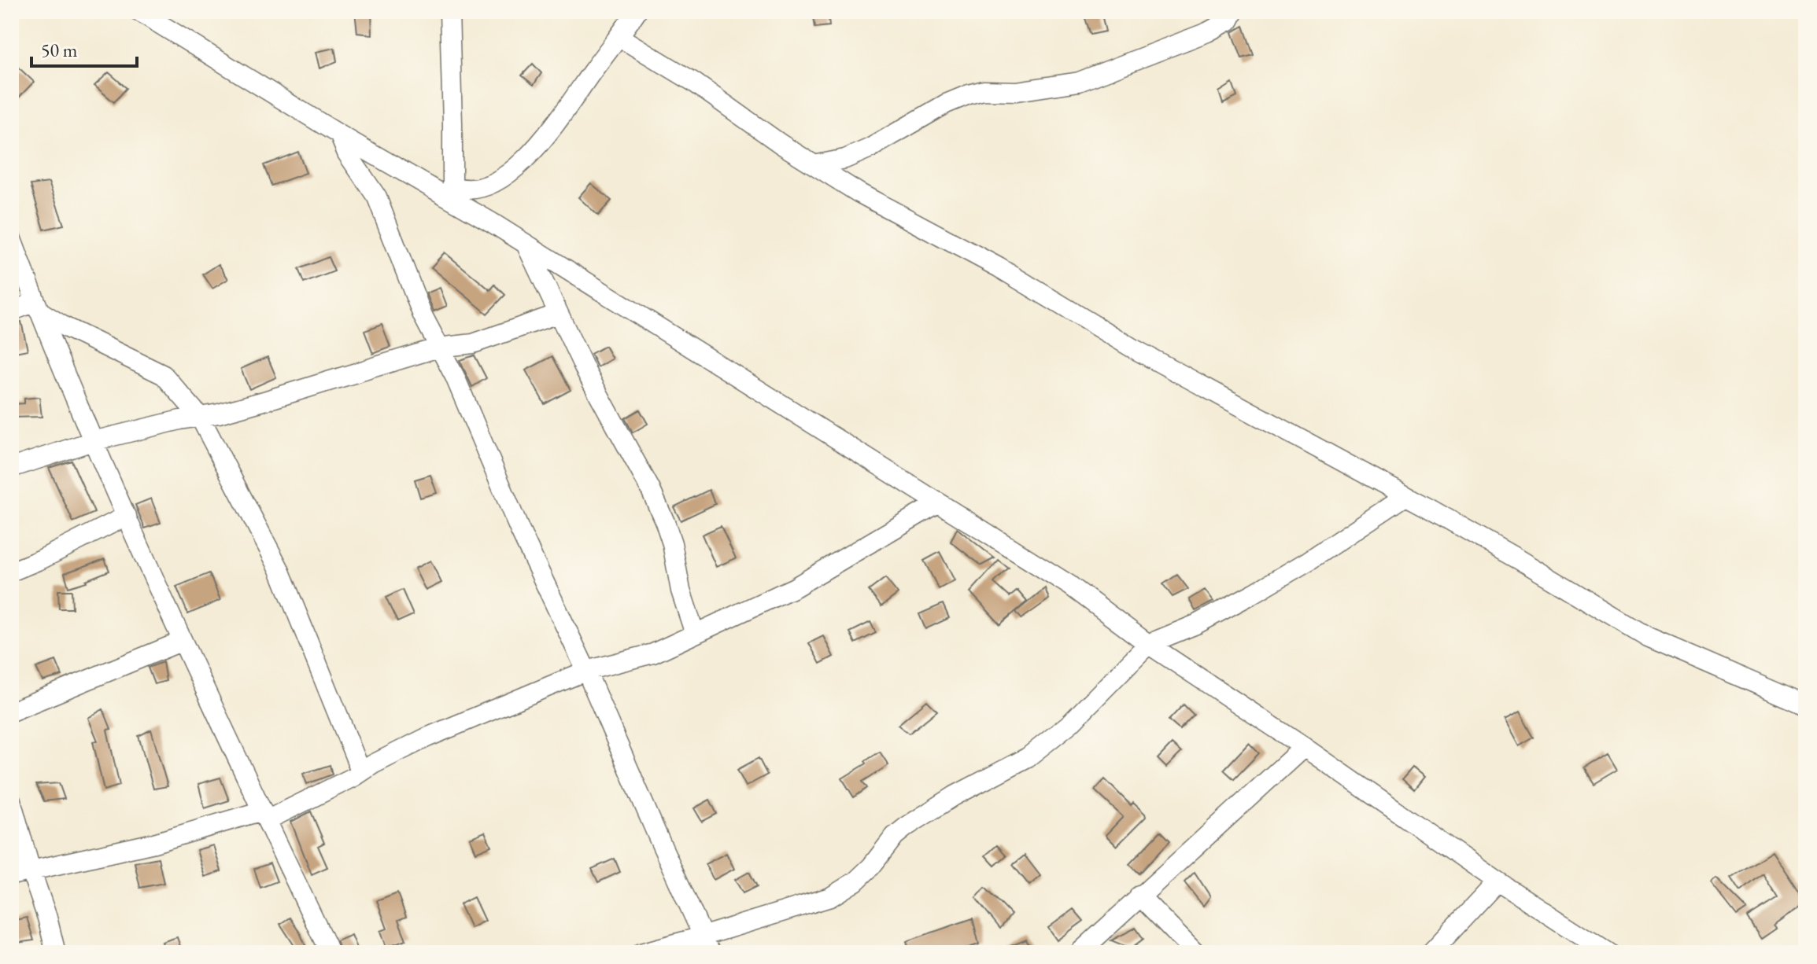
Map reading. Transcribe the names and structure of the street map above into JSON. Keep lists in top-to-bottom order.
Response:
{
  "scale_bar": "50 m"
}
